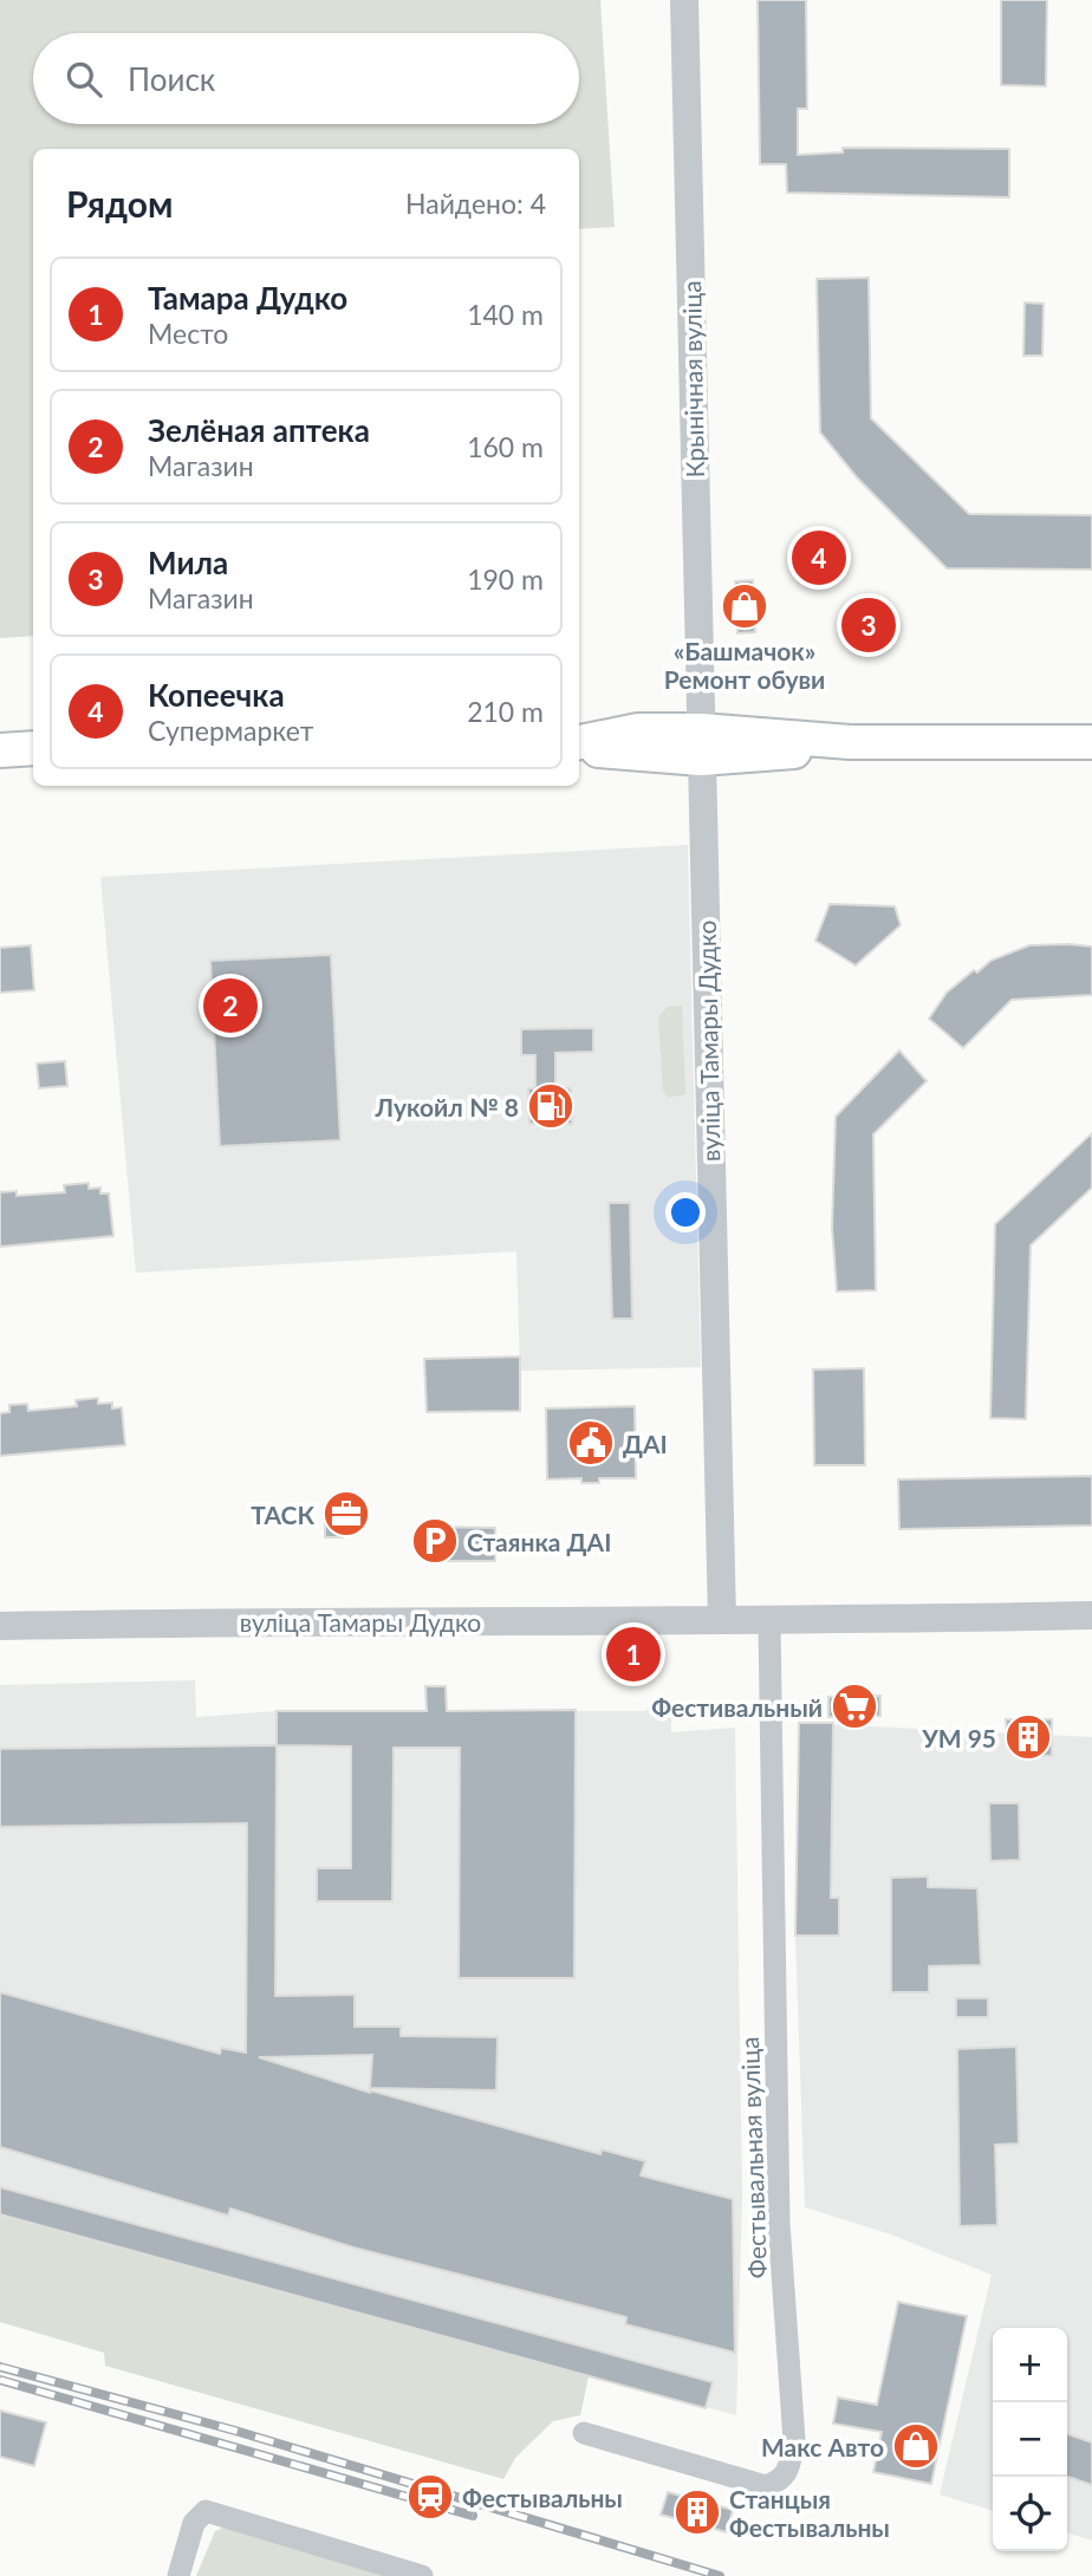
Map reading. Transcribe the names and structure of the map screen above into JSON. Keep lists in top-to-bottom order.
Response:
{
  "streets": {
    "street": ["Крынічная вуліца", "вуліца Тамары Дудко", "Фестывальная вуліца"]
  },
  "crossings": [
    ["Крынічная вуліца", "вуліца Тамары Дудко"],
    ["вуліца Тамары Дудко", "Фестывальная вуліца"]
  ],
  "places": {
    "shop": ["«Башмачок» Ремонт обуви", "Макс Авто"],
    "fuel station": ["Лукойл № 8"],
    "public building": ["ДАІ"],
    "office": ["ТАСК"],
    "parking": ["Стаянка ДАІ"],
    "supermarket": ["Фестивальный"],
    "building": ["УМ 95", "Станцыя Фестывальны"],
    "station": ["Фестывальны"]
  },
  "page": {
    "search": "Поиск",
    "heading": ["Рядом", "Найдено: 4"],
    "list": [
      {
        "mark": "1",
        "name": "Тамара Дудко",
        "note": "Место",
        "value": "140 m"
      },
      {
        "mark": "2",
        "name": "Зелёная аптека",
        "note": "Магазин",
        "value": "160 m"
      },
      {
        "mark": "3",
        "name": "Мила",
        "note": "Магазин",
        "value": "190 m"
      },
      {
        "mark": "4",
        "name": "Копеечка",
        "note": "Супермаркет",
        "value": "210 m"
      }
    ],
    "pins": [
      "4",
      "3",
      "2",
      "1"
    ],
    "map_buttons": ["+", "−"]
  }
}
